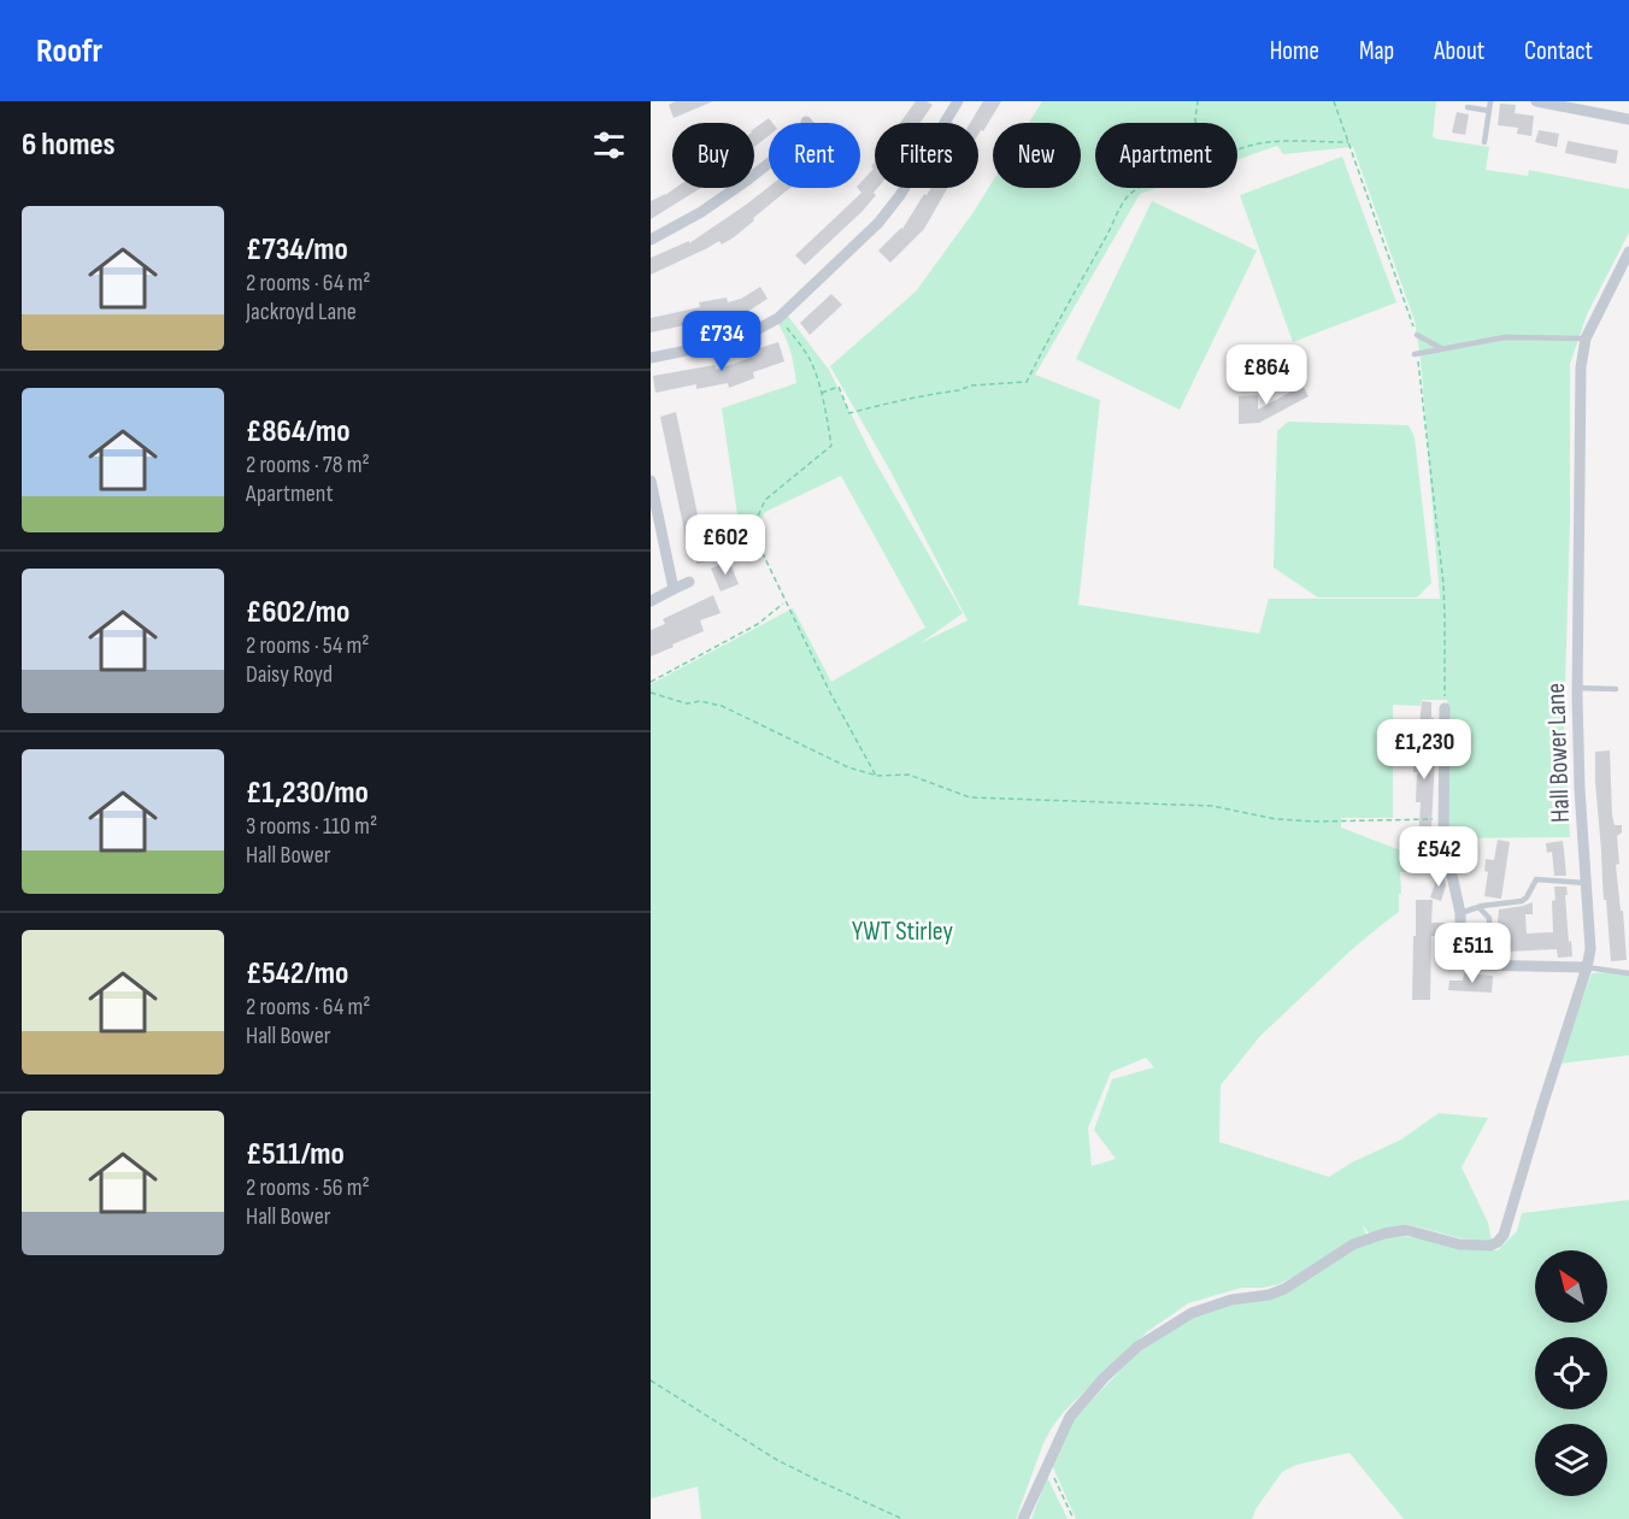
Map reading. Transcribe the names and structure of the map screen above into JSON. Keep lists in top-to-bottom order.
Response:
{
  "streets": {
    "street": ["Hall Bower Lane"]
  },
  "parks": ["YWT Stirley"],
  "north": "top left",
  "page": {
    "header": "Roofr",
    "nav": [
      "Home",
      "Map",
      "About",
      "Contact"
    ],
    "heading": "6 homes",
    "chip": [
      "Buy",
      "Rent",
      "Filters",
      "New",
      "Apartment"
    ],
    "list": [
      {
        "name": "£734/mo",
        "note": "2 rooms · 64 m² · Jackroyd Lane"
      },
      {
        "name": "£864/mo",
        "note": "2 rooms · 78 m² · Apartment"
      },
      {
        "name": "£602/mo",
        "note": "2 rooms · 54 m² · Daisy Royd"
      },
      {
        "name": "£1,230/mo",
        "note": "3 rooms · 110 m² · Hall Bower"
      },
      {
        "name": "£542/mo",
        "note": "2 rooms · 64 m² · Hall Bower"
      },
      {
        "name": "£511/mo",
        "note": "2 rooms · 56 m² · Hall Bower"
      }
    ],
    "price": [
      "£734",
      "£864",
      "£602",
      "£1,230",
      "£542",
      "£511"
    ]
  }
}
